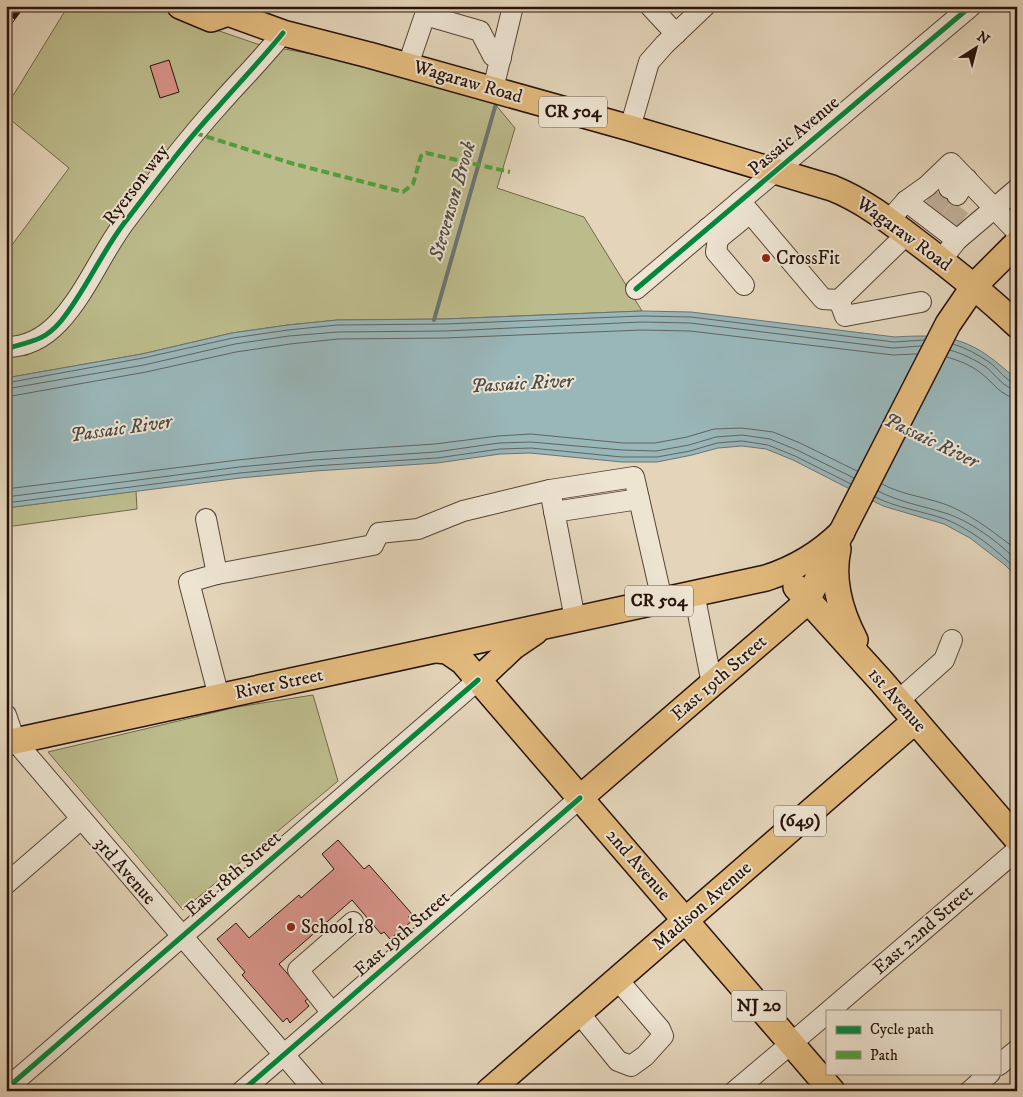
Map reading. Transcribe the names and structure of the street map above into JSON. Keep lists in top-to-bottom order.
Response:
{
  "streets": {
    "main road": [
      "Wagaraw Road",
      "CR 504",
      "East 19th Street",
      "River Street",
      "1st Avenue",
      "(649)",
      "2nd Avenue",
      "Madison Avenue",
      "NJ 20"
    ],
    "street": [
      "Passaic Avenue",
      "Ryerson way",
      "3rd Avenue",
      "East 18th Street",
      "East 22nd Street"
    ]
  },
  "crossings": [
    ["Wagaraw Road", "CR 504"],
    ["Wagaraw Road", "Passaic Avenue"],
    ["Wagaraw Road", "Ryerson way"],
    ["CR 504", "East 19th Street"],
    ["CR 504", "River Street"],
    ["CR 504", "1st Avenue"],
    ["East 19th Street", "River Street"],
    ["East 19th Street", "1st Avenue"],
    ["East 19th Street", "2nd Avenue"],
    ["East 19th Street", "3rd Avenue"],
    ["River Street", "1st Avenue"],
    ["River Street", "2nd Avenue"],
    ["River Street", "3rd Avenue"],
    ["River Street", "East 18th Street"],
    ["1st Avenue", "Madison Avenue"],
    ["2nd Avenue", "East 18th Street"],
    ["2nd Avenue", "Madison Avenue"],
    ["2nd Avenue", "East 22nd Street"],
    ["3rd Avenue", "East 18th Street"]
  ],
  "water": ["Stevenson Brook", "Passaic River"],
  "places": ["CrossFit", "School 18"],
  "legend": ["Cycle path", "Path"],
  "north": "top right"
}
